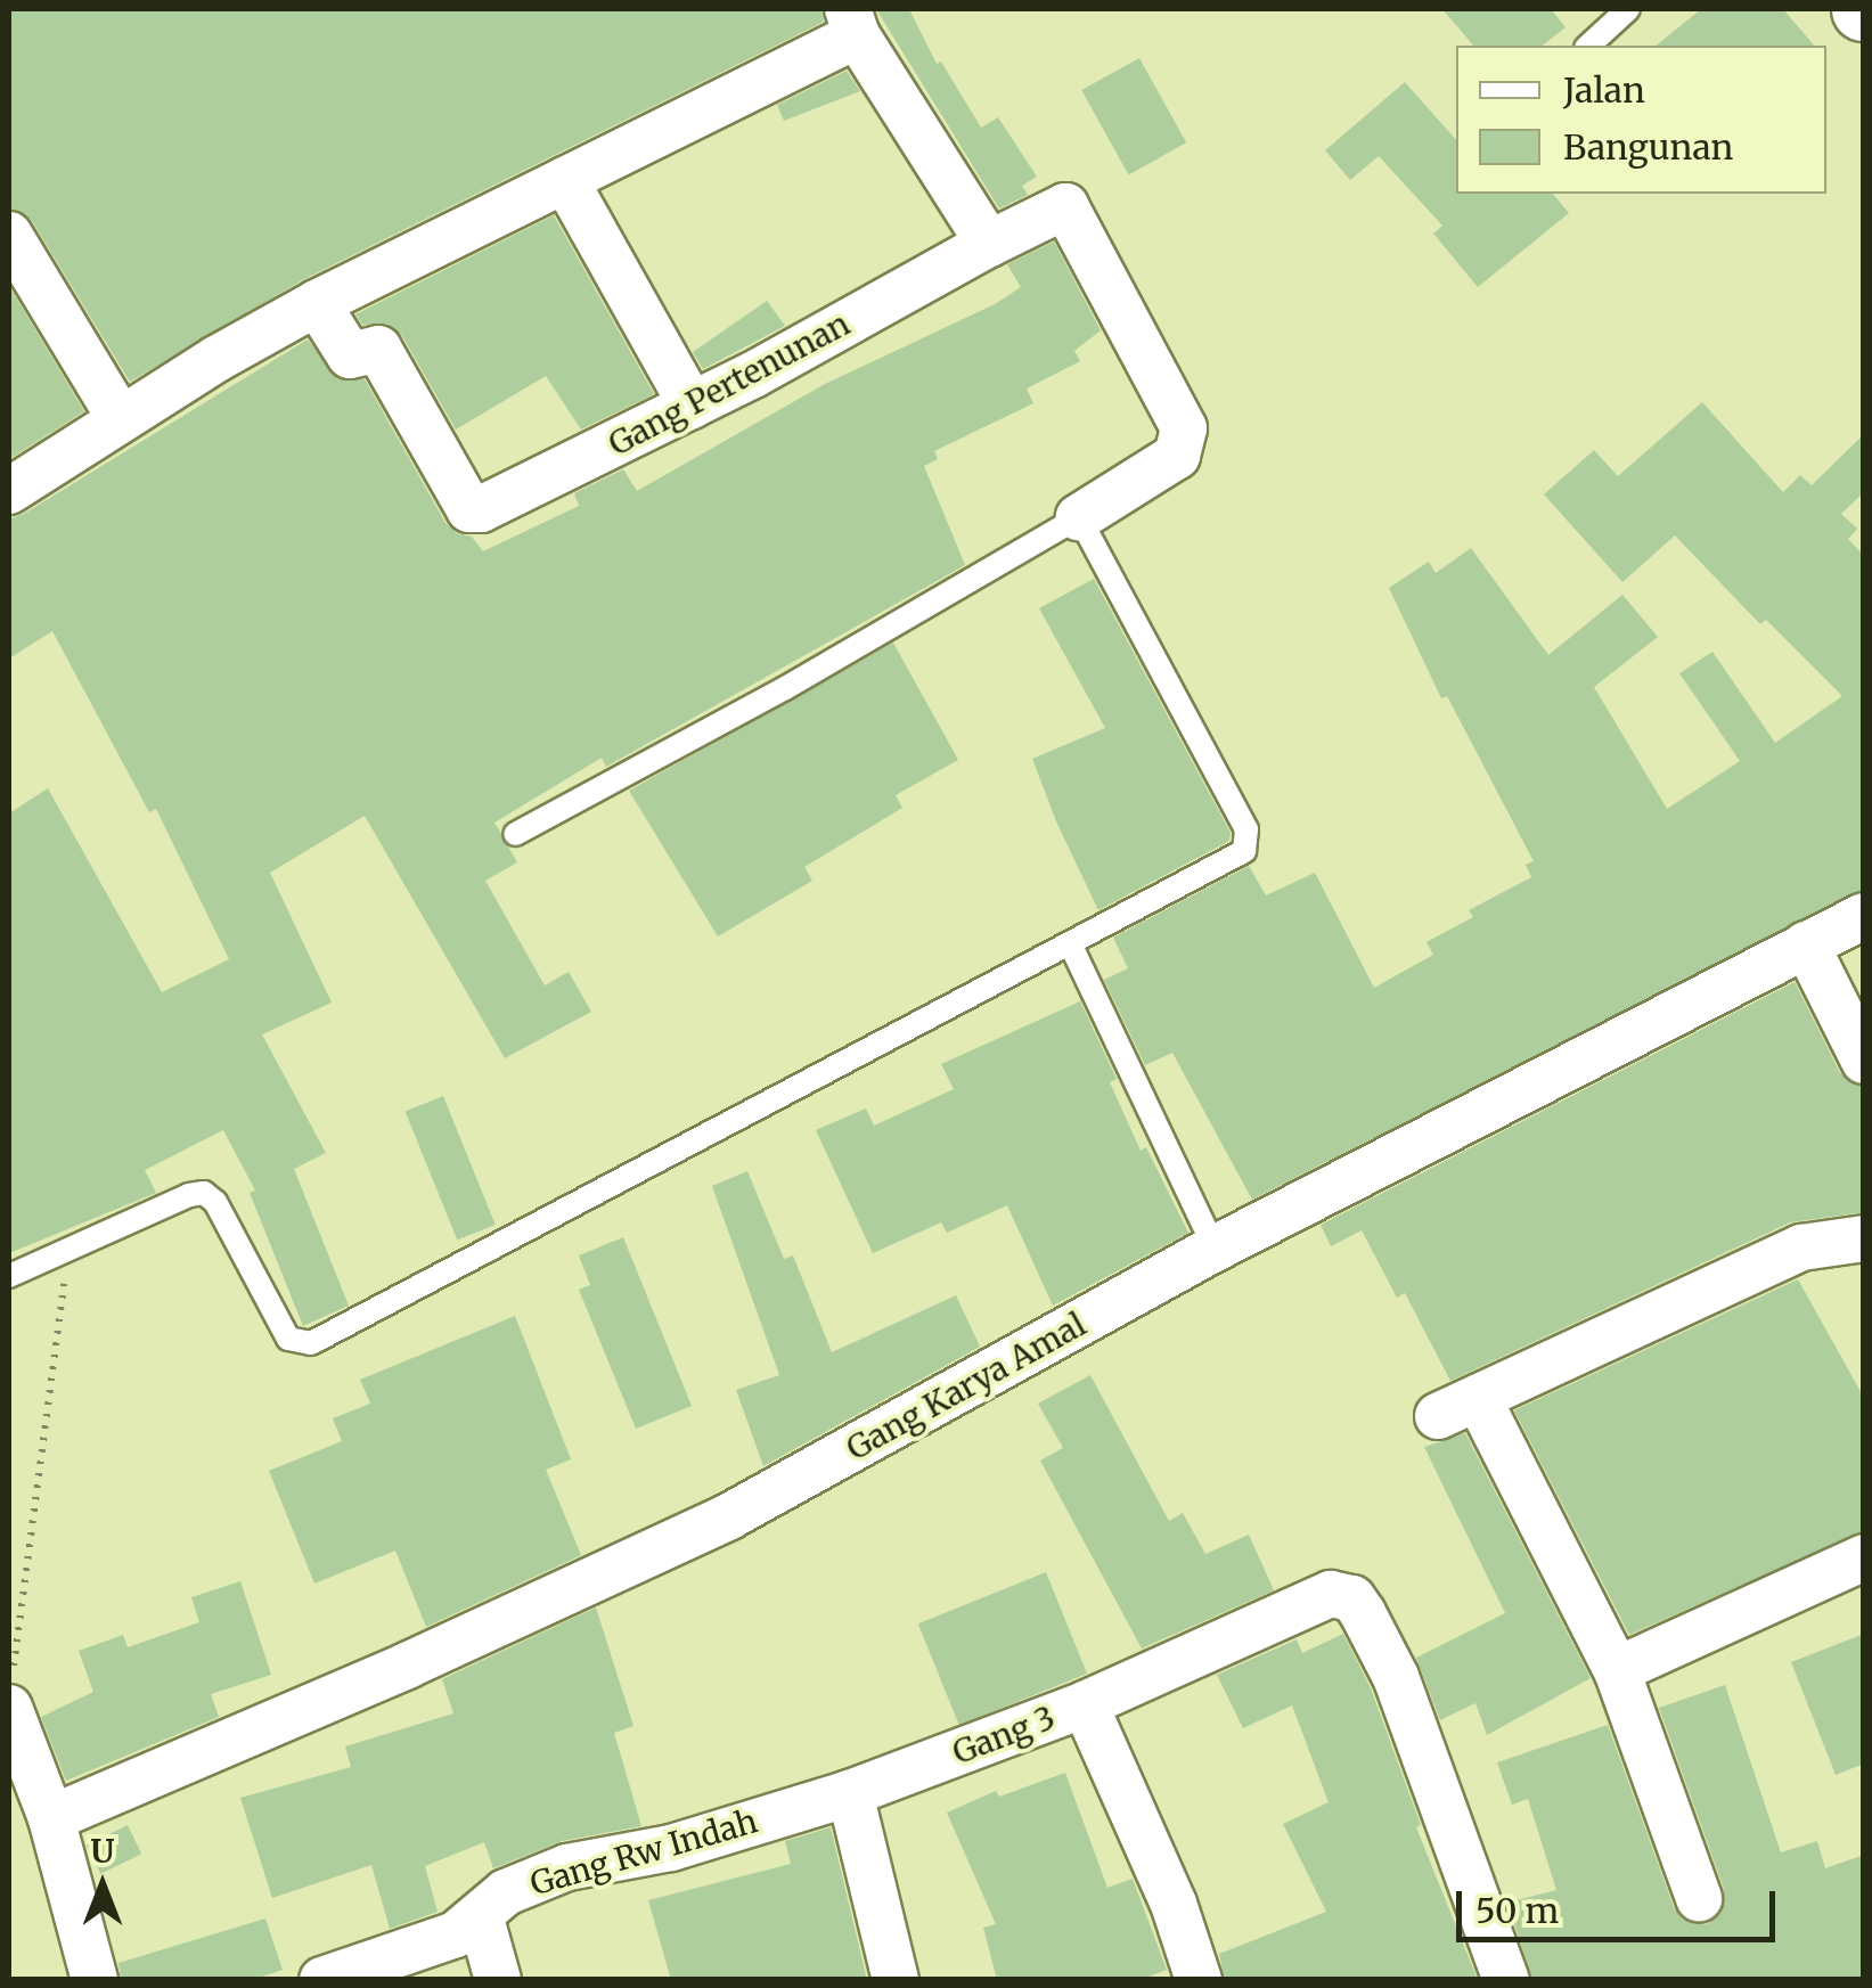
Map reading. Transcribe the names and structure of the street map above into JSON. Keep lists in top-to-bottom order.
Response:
{
  "streets": {
    "street": [
      "Gang Pertenunan",
      "Gang Karya Amal",
      "Gang 3",
      "Gang Rw Indah"
    ]
  },
  "crossings": [
    ["Gang 3", "Gang Rw Indah"]
  ],
  "legend": ["Jalan", "Bangunan"],
  "scale_bar": "50 m",
  "north": "top"
}
